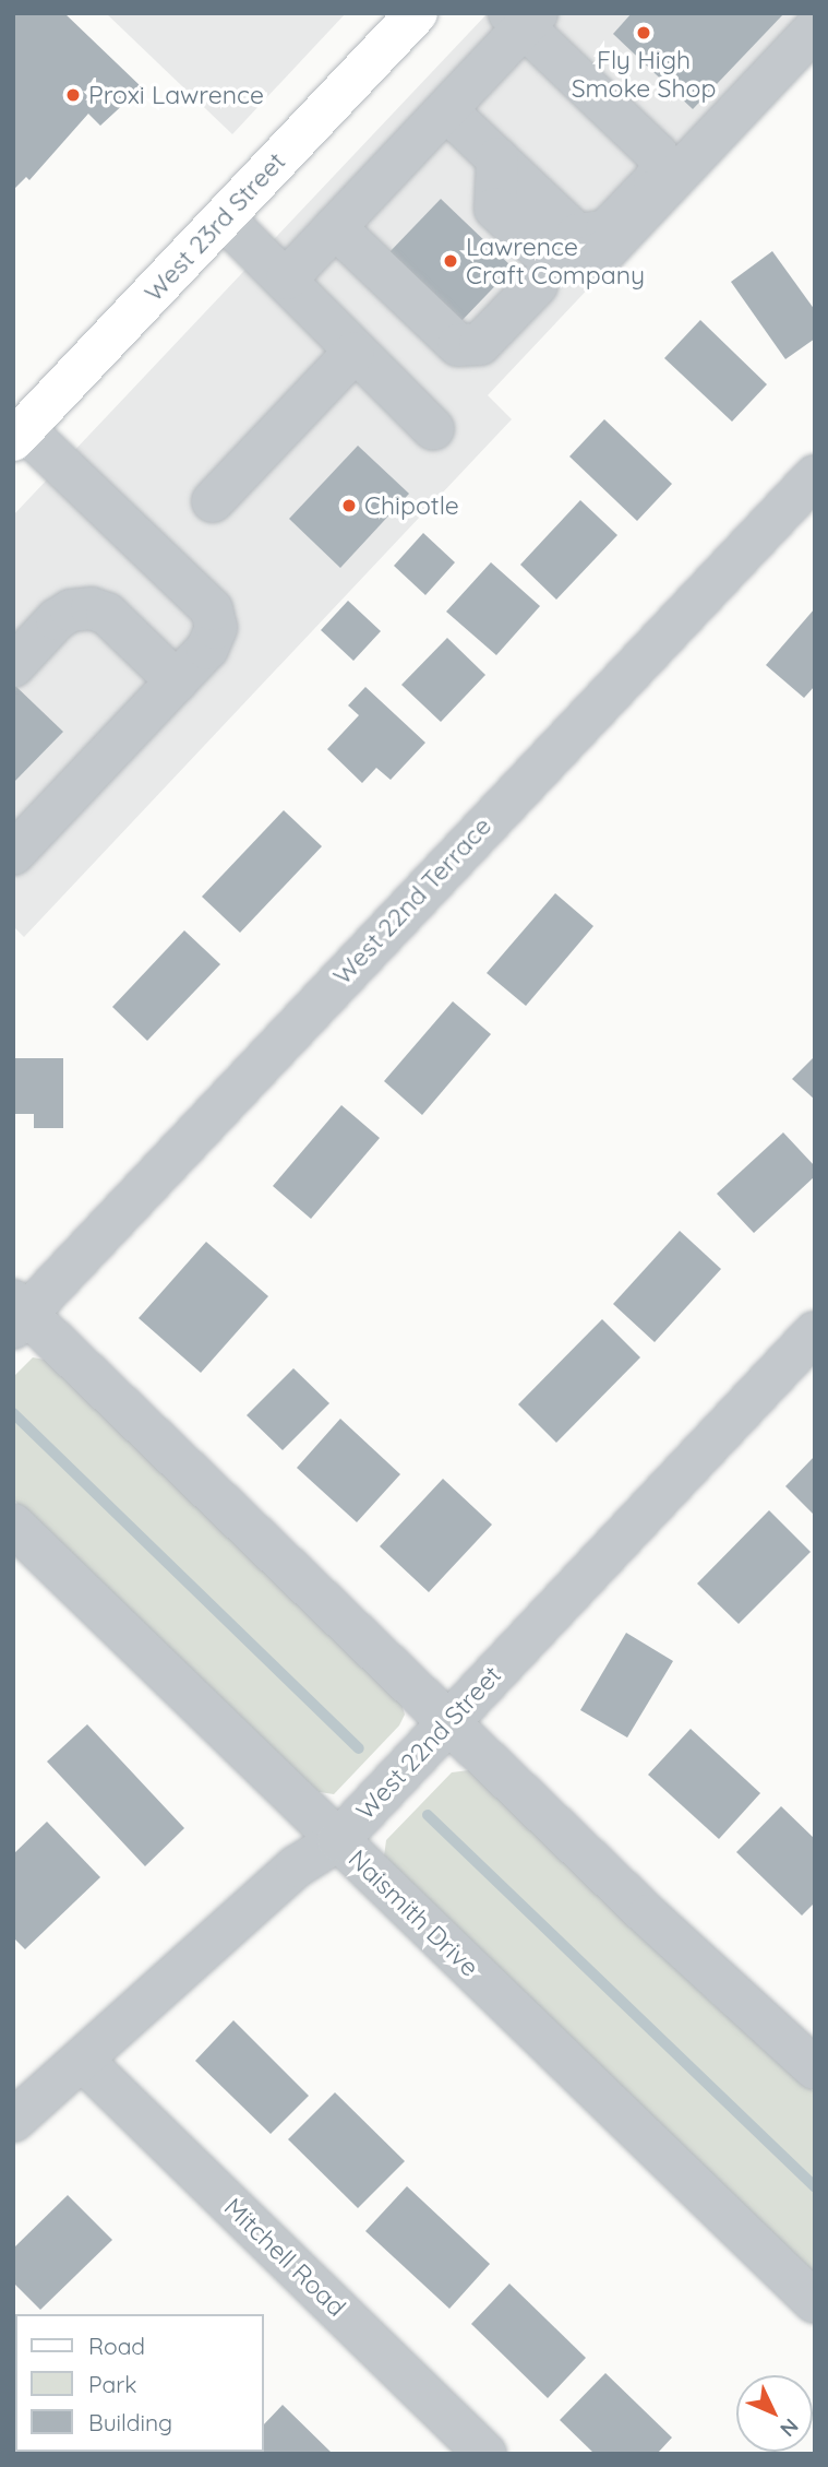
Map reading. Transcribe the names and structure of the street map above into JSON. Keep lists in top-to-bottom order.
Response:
{
  "streets": {
    "main road": ["West 23rd Street"],
    "street": [
      "West 22nd Terrace",
      "West 22nd Street",
      "Naismith Drive",
      "Mitchell Road"
    ]
  },
  "crossings": [
    ["West 22nd Street", "Naismith Drive"],
    ["West 22nd Street", "Mitchell Road"]
  ],
  "places": [
    "Fly High Smoke Shop",
    "Proxi Lawrence",
    "Lawrence Craft Company",
    "Chipotle"
  ],
  "legend": ["Road", "Park", "Building"],
  "north": "bottom right"
}
